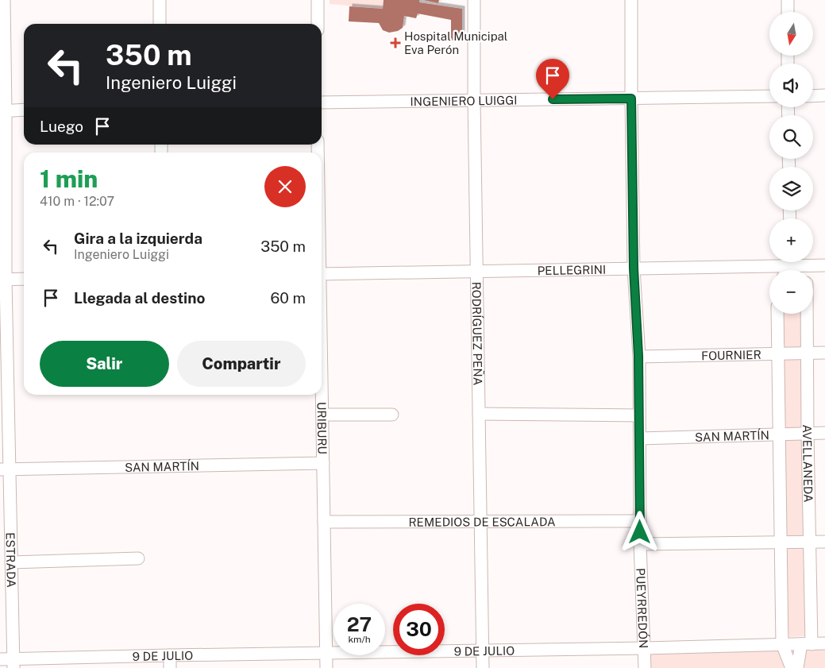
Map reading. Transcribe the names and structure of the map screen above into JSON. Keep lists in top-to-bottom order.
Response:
{
  "streets": {
    "street": [
      "INGENIERO LUIGGI",
      "PELLEGRINI",
      "RODRÍGUEZ PEÑA",
      "FOURNIER",
      "URIBURU",
      "SAN MARTÍN",
      "AVELLANEDA",
      "REMEDIOS DE ESCALADA",
      "ESTRADA",
      "PUEYRREDÓN",
      "9 DE JULIO"
    ]
  },
  "crossings": [
    ["INGENIERO LUIGGI", "RODRÍGUEZ PEÑA"],
    ["INGENIERO LUIGGI", "PUEYRREDÓN"],
    ["PELLEGRINI", "RODRÍGUEZ PEÑA"],
    ["PELLEGRINI", "PUEYRREDÓN"],
    ["RODRÍGUEZ PEÑA", "REMEDIOS DE ESCALADA"],
    ["RODRÍGUEZ PEÑA", "9 DE JULIO"],
    ["FOURNIER", "AVELLANEDA"],
    ["FOURNIER", "PUEYRREDÓN"],
    ["URIBURU", "SAN MARTÍN"],
    ["URIBURU", "REMEDIOS DE ESCALADA"],
    ["URIBURU", "9 DE JULIO"],
    ["SAN MARTÍN", "AVELLANEDA"],
    ["SAN MARTÍN", "ESTRADA"],
    ["SAN MARTÍN", "PUEYRREDÓN"],
    ["AVELLANEDA", "9 DE JULIO"],
    ["REMEDIOS DE ESCALADA", "PUEYRREDÓN"],
    ["ESTRADA", "9 DE JULIO"],
    ["PUEYRREDÓN", "9 DE JULIO"]
  ],
  "places": {
    "health": ["Hospital Municipal Eva Perón"]
  },
  "north": "bottom",
  "page": {
    "map_buttons": ["+", "−"],
    "turn": ["350 m", "Ingeniero Luiggi"],
    "then": "Luego",
    "heading": ["1 min", "410 m · 12:07"],
    "list": [
      {
        "name": "Gira a la izquierda",
        "note": "Ingeniero Luiggi",
        "value": "350 m"
      },
      {
        "name": "Llegada al destino",
        "value": "60 m"
      }
    ],
    "buttons": ["Salir", "Compartir"],
    "speed": "27 km/h",
    "limit": "30"
  }
}
